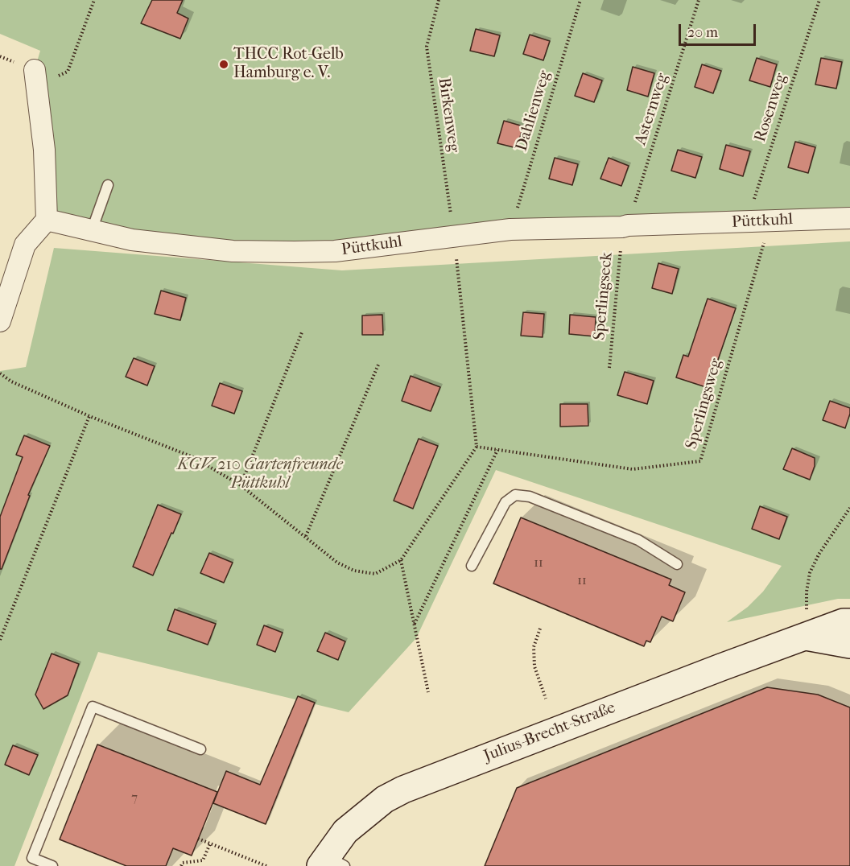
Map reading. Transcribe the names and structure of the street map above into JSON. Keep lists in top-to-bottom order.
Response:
{
  "streets": {
    "street": ["Püttkuhl", "Julius-Brecht-Straße"],
    "path": [
      "Rosenweg",
      "Asternweg",
      "Dahlienweg",
      "Birkenweg",
      "Sperlingseck",
      "Sperlingsweg"
    ]
  },
  "crossings": [
    ["Rosenweg", "Püttkuhl"],
    ["Asternweg", "Püttkuhl"],
    ["Asternweg", "Sperlingseck"],
    ["Dahlienweg", "Püttkuhl"],
    ["Birkenweg", "Püttkuhl"],
    ["Birkenweg", "Sperlingsweg"],
    ["Püttkuhl", "Sperlingseck"],
    ["Püttkuhl", "Sperlingsweg"]
  ],
  "parks": ["KGV 210 Gartenfreunde Püttkuhl"],
  "places": ["THCC Rot-Gelb Hamburg e. V."],
  "house_numbers": ["11", "11", "7"],
  "scale_bar": "20 m"
}
